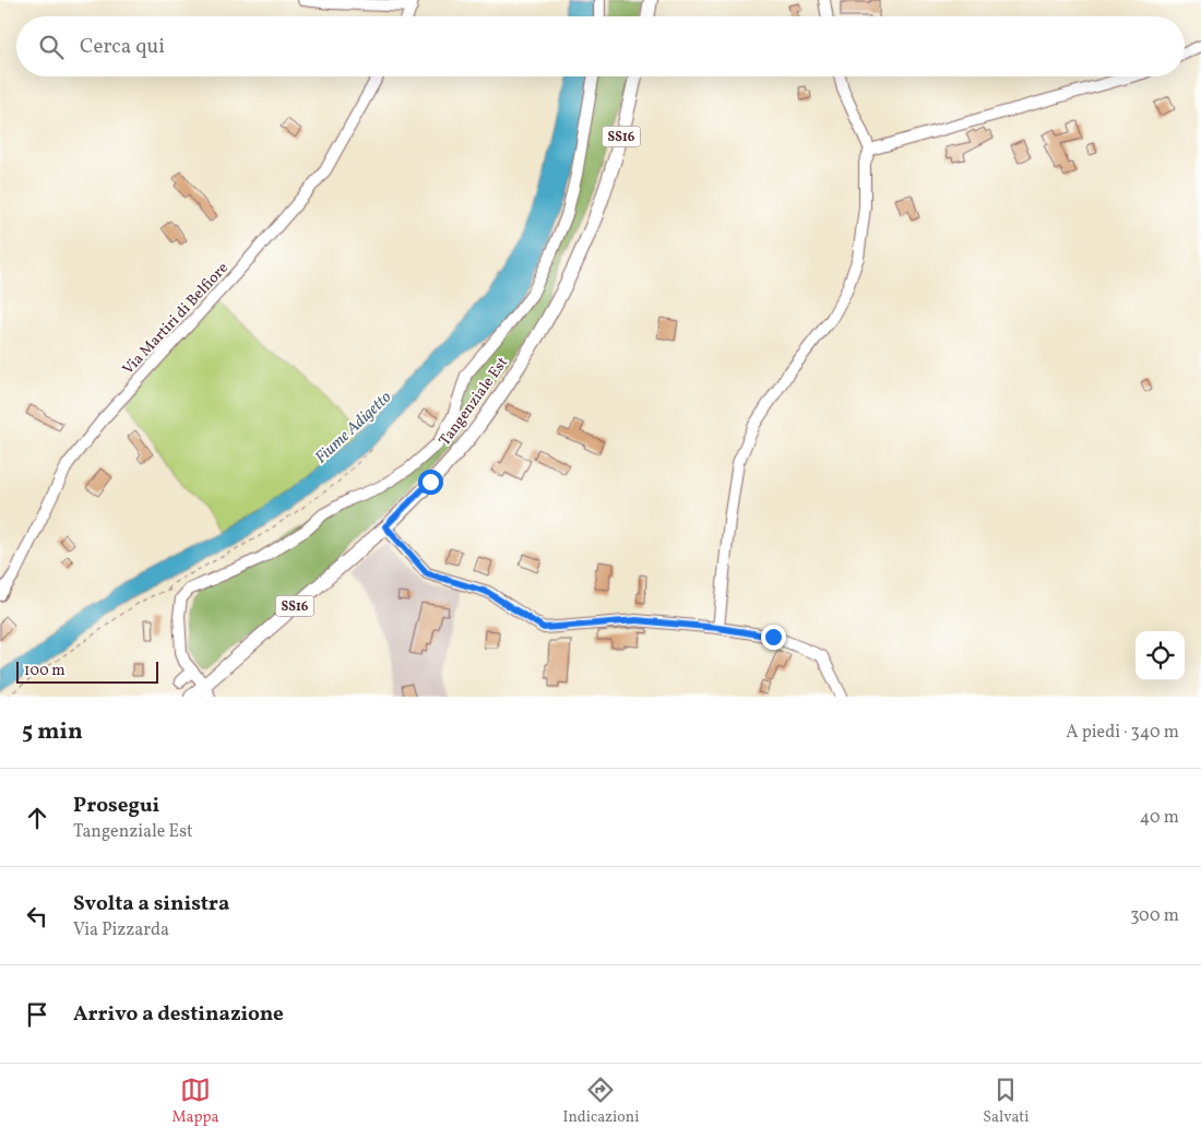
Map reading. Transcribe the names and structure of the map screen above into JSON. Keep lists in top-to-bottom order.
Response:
{
  "streets": {
    "main road": ["SS16", "Tangenziale Est"],
    "street": ["Via Martiri di Belfiore"]
  },
  "water": ["Fiume Adigetto"],
  "scale_bar": "100 m",
  "page": {
    "search": "Cerca qui",
    "scale": "100 m",
    "heading": ["5 min", "A piedi · 340 m"],
    "list": [
      ["Prosegui", "Tangenziale Est", "40 m"],
      ["Svolta a sinistra", "Via Pizzarda", "300 m"],
      "Arrivo a destinazione"
    ],
    "nav": ["Mappa", "Indicazioni", "Salvati"]
  }
}
